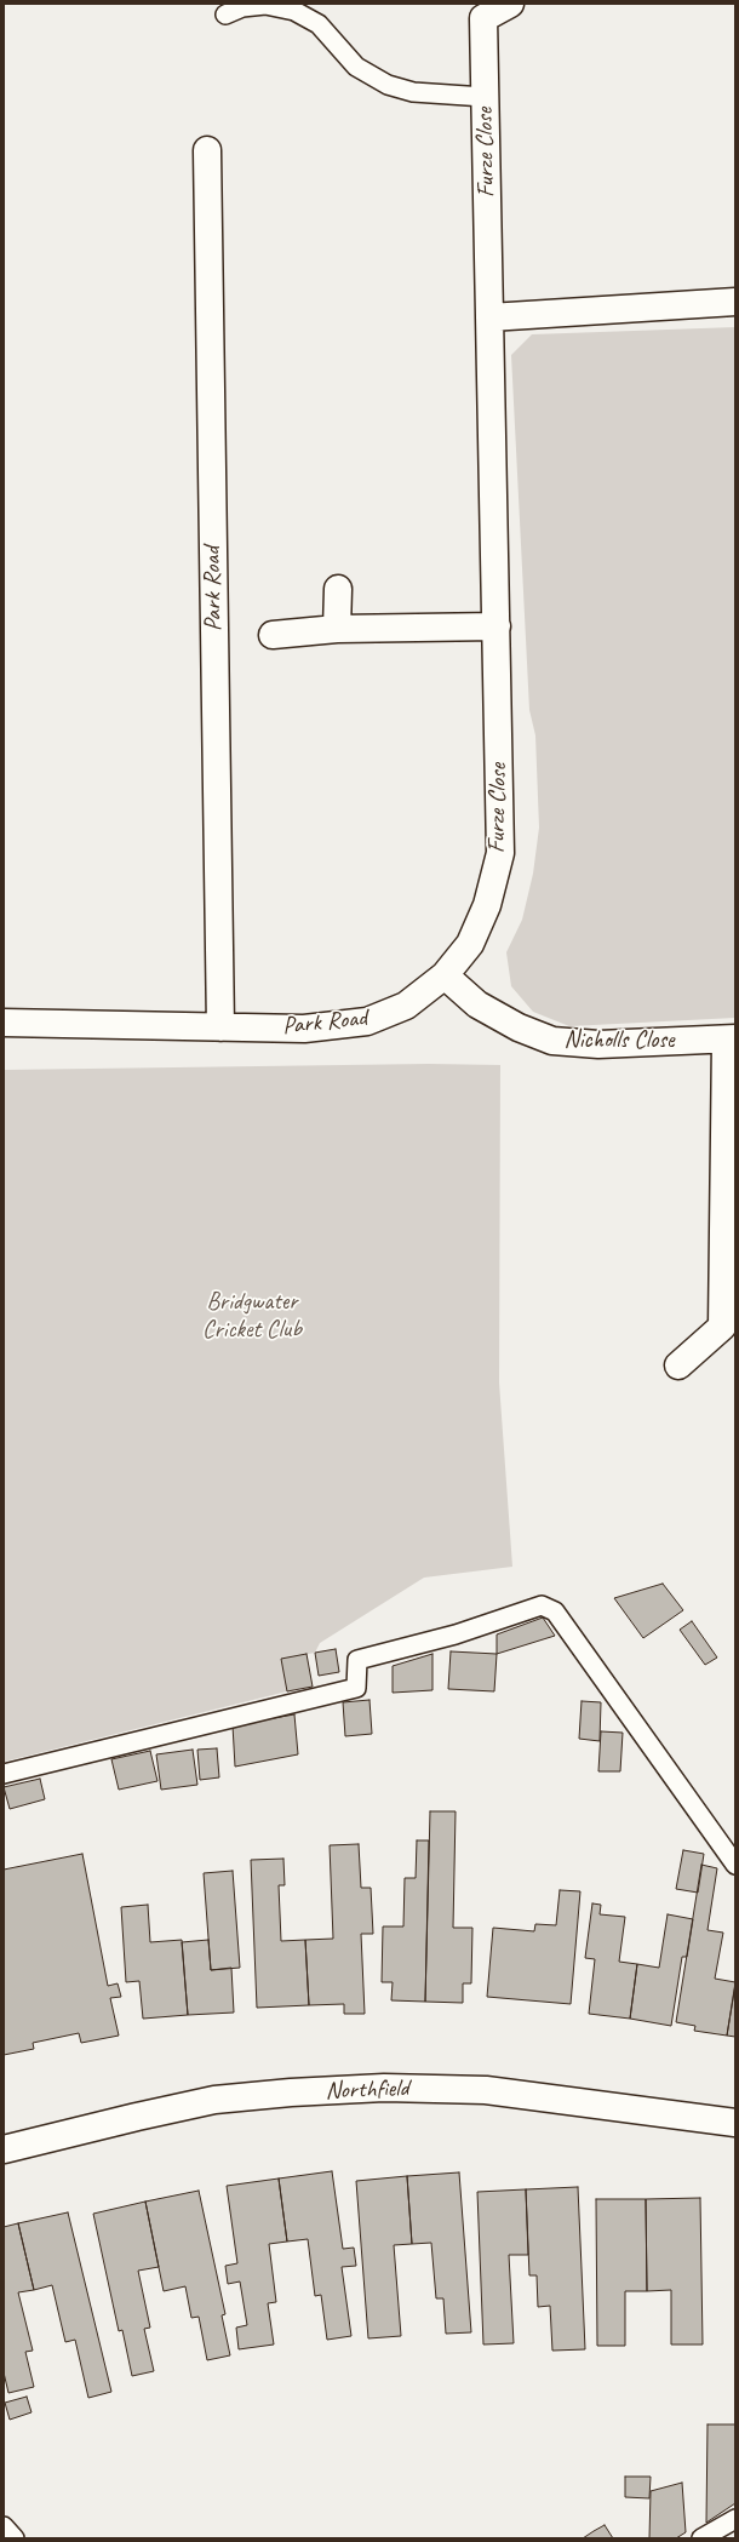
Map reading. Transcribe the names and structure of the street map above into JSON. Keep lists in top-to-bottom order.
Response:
{
  "streets": {
    "street": [
      "Furze Close",
      "Park Road",
      "Nicholls Close",
      "Northfield"
    ]
  },
  "crossings": [
    ["Furze Close", "Park Road"],
    ["Furze Close", "Nicholls Close"],
    ["Park Road", "Nicholls Close"]
  ],
  "parks": ["Bridgwater Cricket Club"]
}
